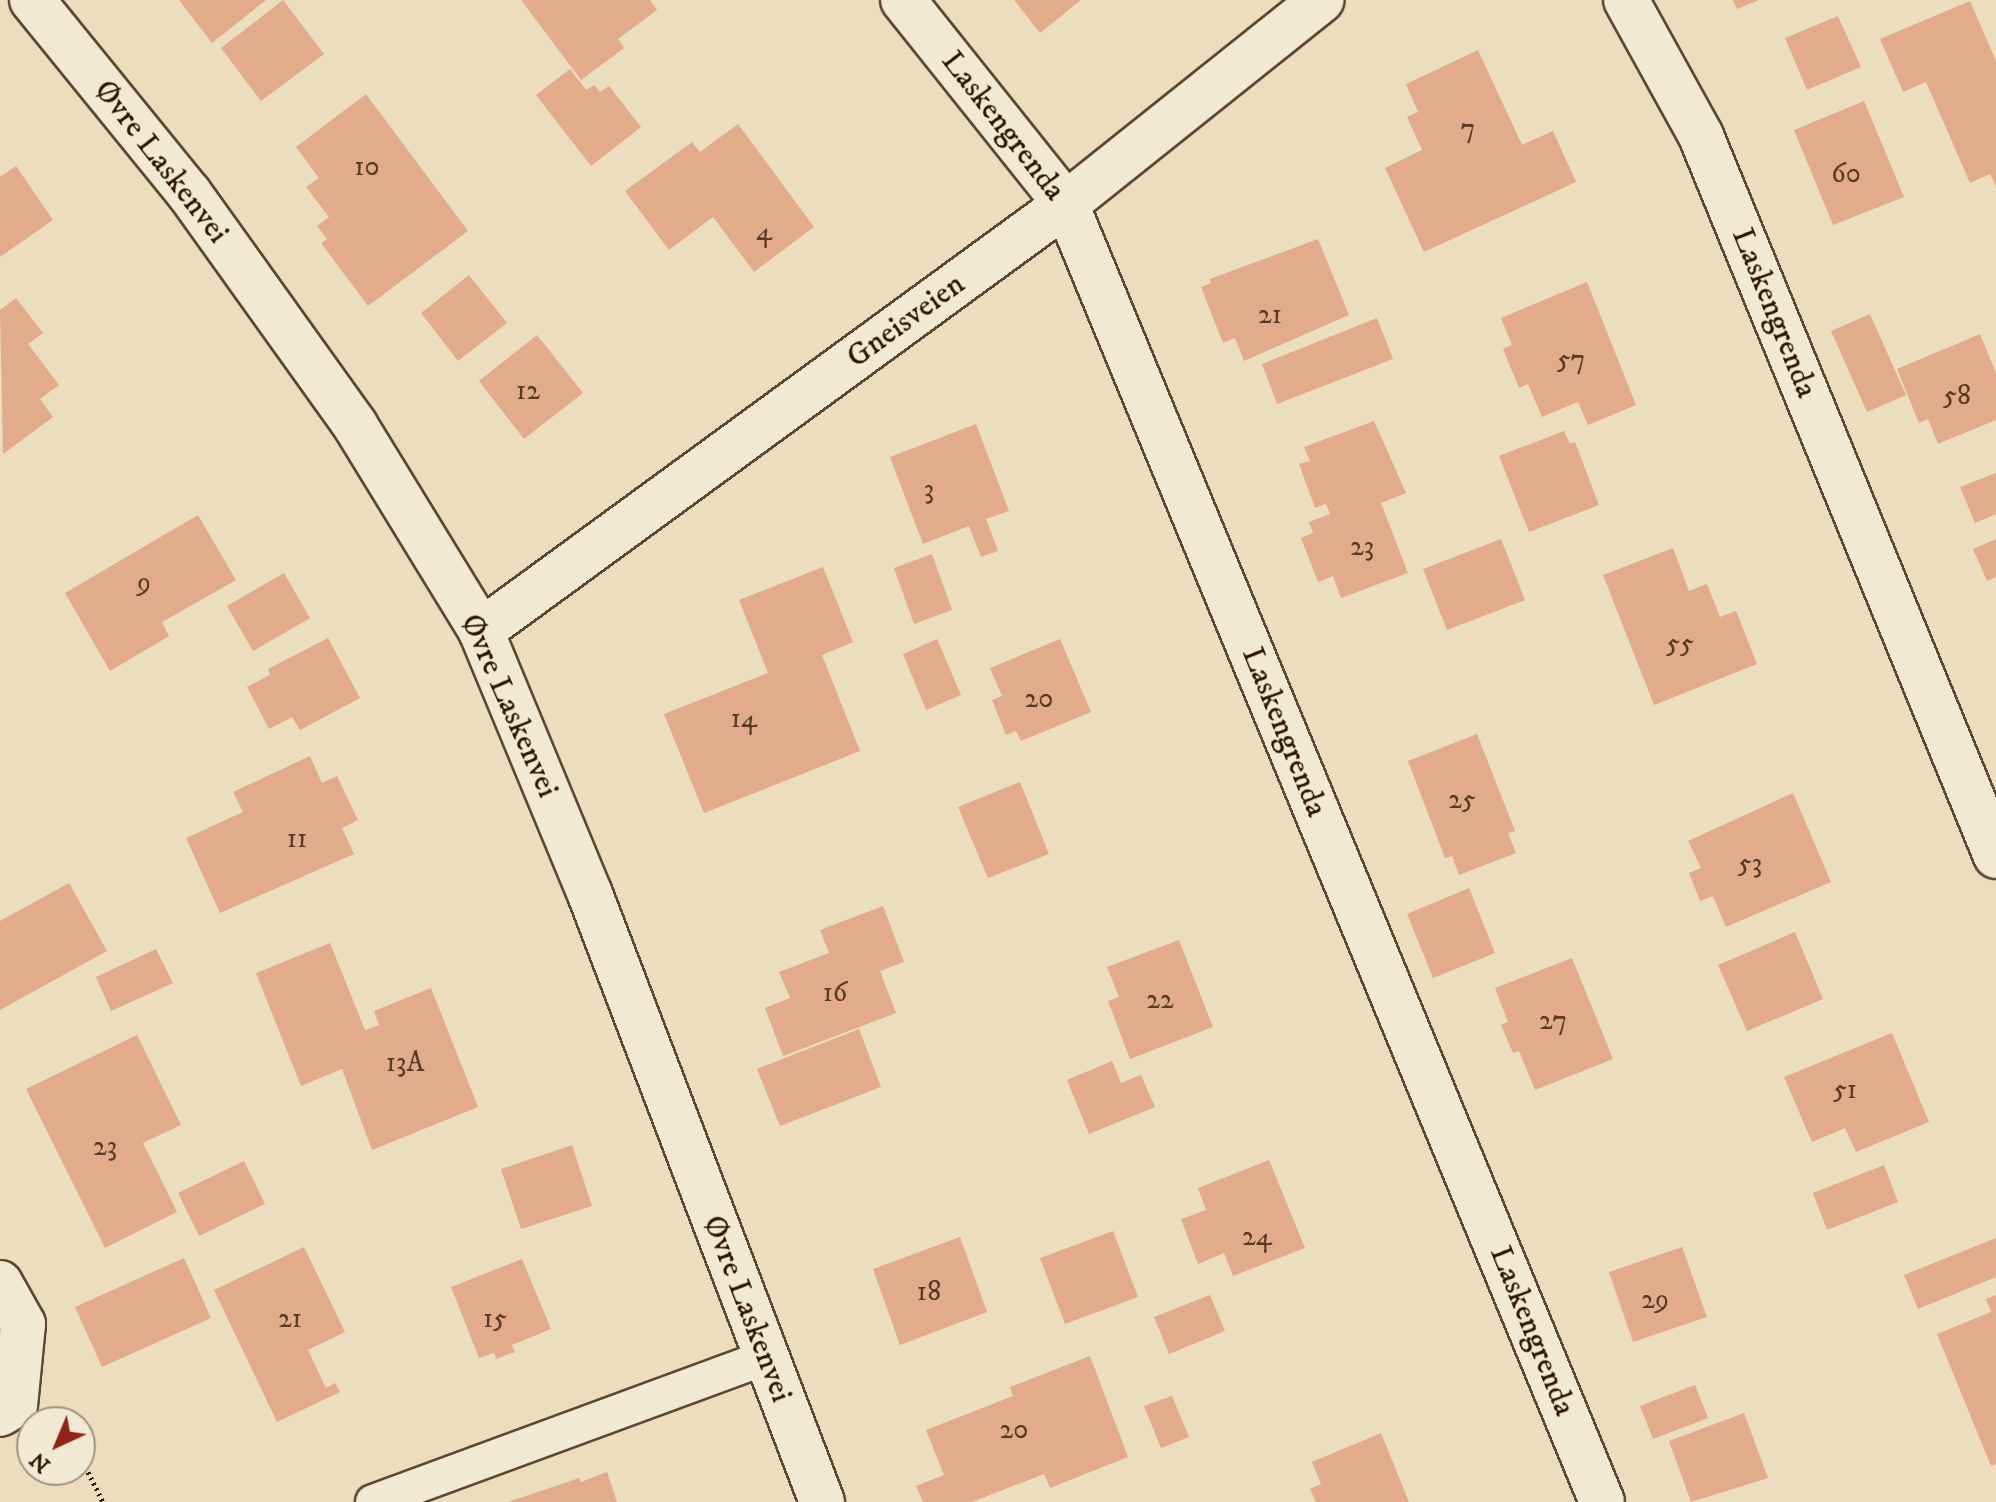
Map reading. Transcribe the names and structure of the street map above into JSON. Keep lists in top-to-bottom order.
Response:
{
  "streets": {
    "street": ["Laskengrenda", "Øvre Laskenvei", "Gneisveien"]
  },
  "crossings": [
    ["Laskengrenda", "Gneisveien"],
    ["Øvre Laskenvei", "Gneisveien"]
  ],
  "house_numbers": [
    "7",
    "10",
    "60",
    "4",
    "21",
    "57",
    "12",
    "58",
    "3",
    "23",
    "9",
    "55",
    "20",
    "14",
    "25",
    "11",
    "53",
    "16",
    "22",
    "27",
    "13A",
    "51",
    "23",
    "24",
    "18",
    "29",
    "21",
    "15",
    "20"
  ],
  "north": "bottom left"
}
